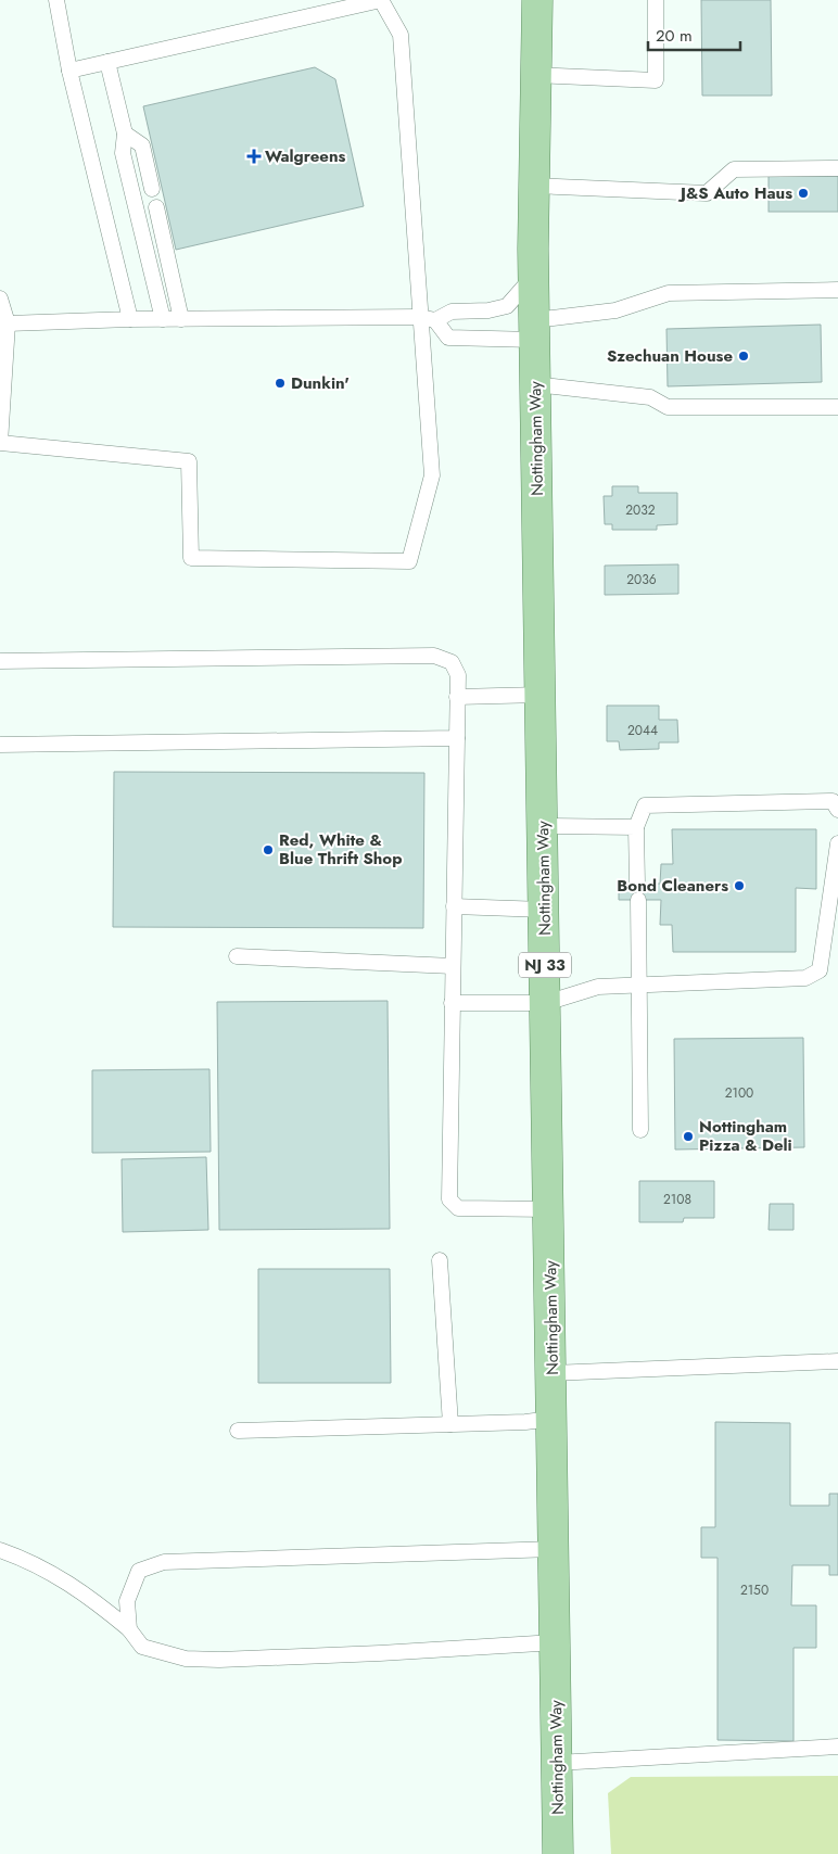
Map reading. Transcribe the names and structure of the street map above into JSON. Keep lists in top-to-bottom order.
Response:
{
  "streets": {
    "main road": ["Nottingham Way", "NJ 33"]
  },
  "places": {
    "health": ["Walgreens"],
    "other": [
      "J&S Auto Haus",
      "Szechuan House",
      "Dunkin'",
      "Red, White & Blue Thrift Shop",
      "Bond Cleaners",
      "Nottingham Pizza & Deli"
    ]
  },
  "house_numbers": [
    "2032",
    "2036",
    "2044",
    "2100",
    "2108",
    "2150"
  ],
  "scale_bar": "20 m"
}
